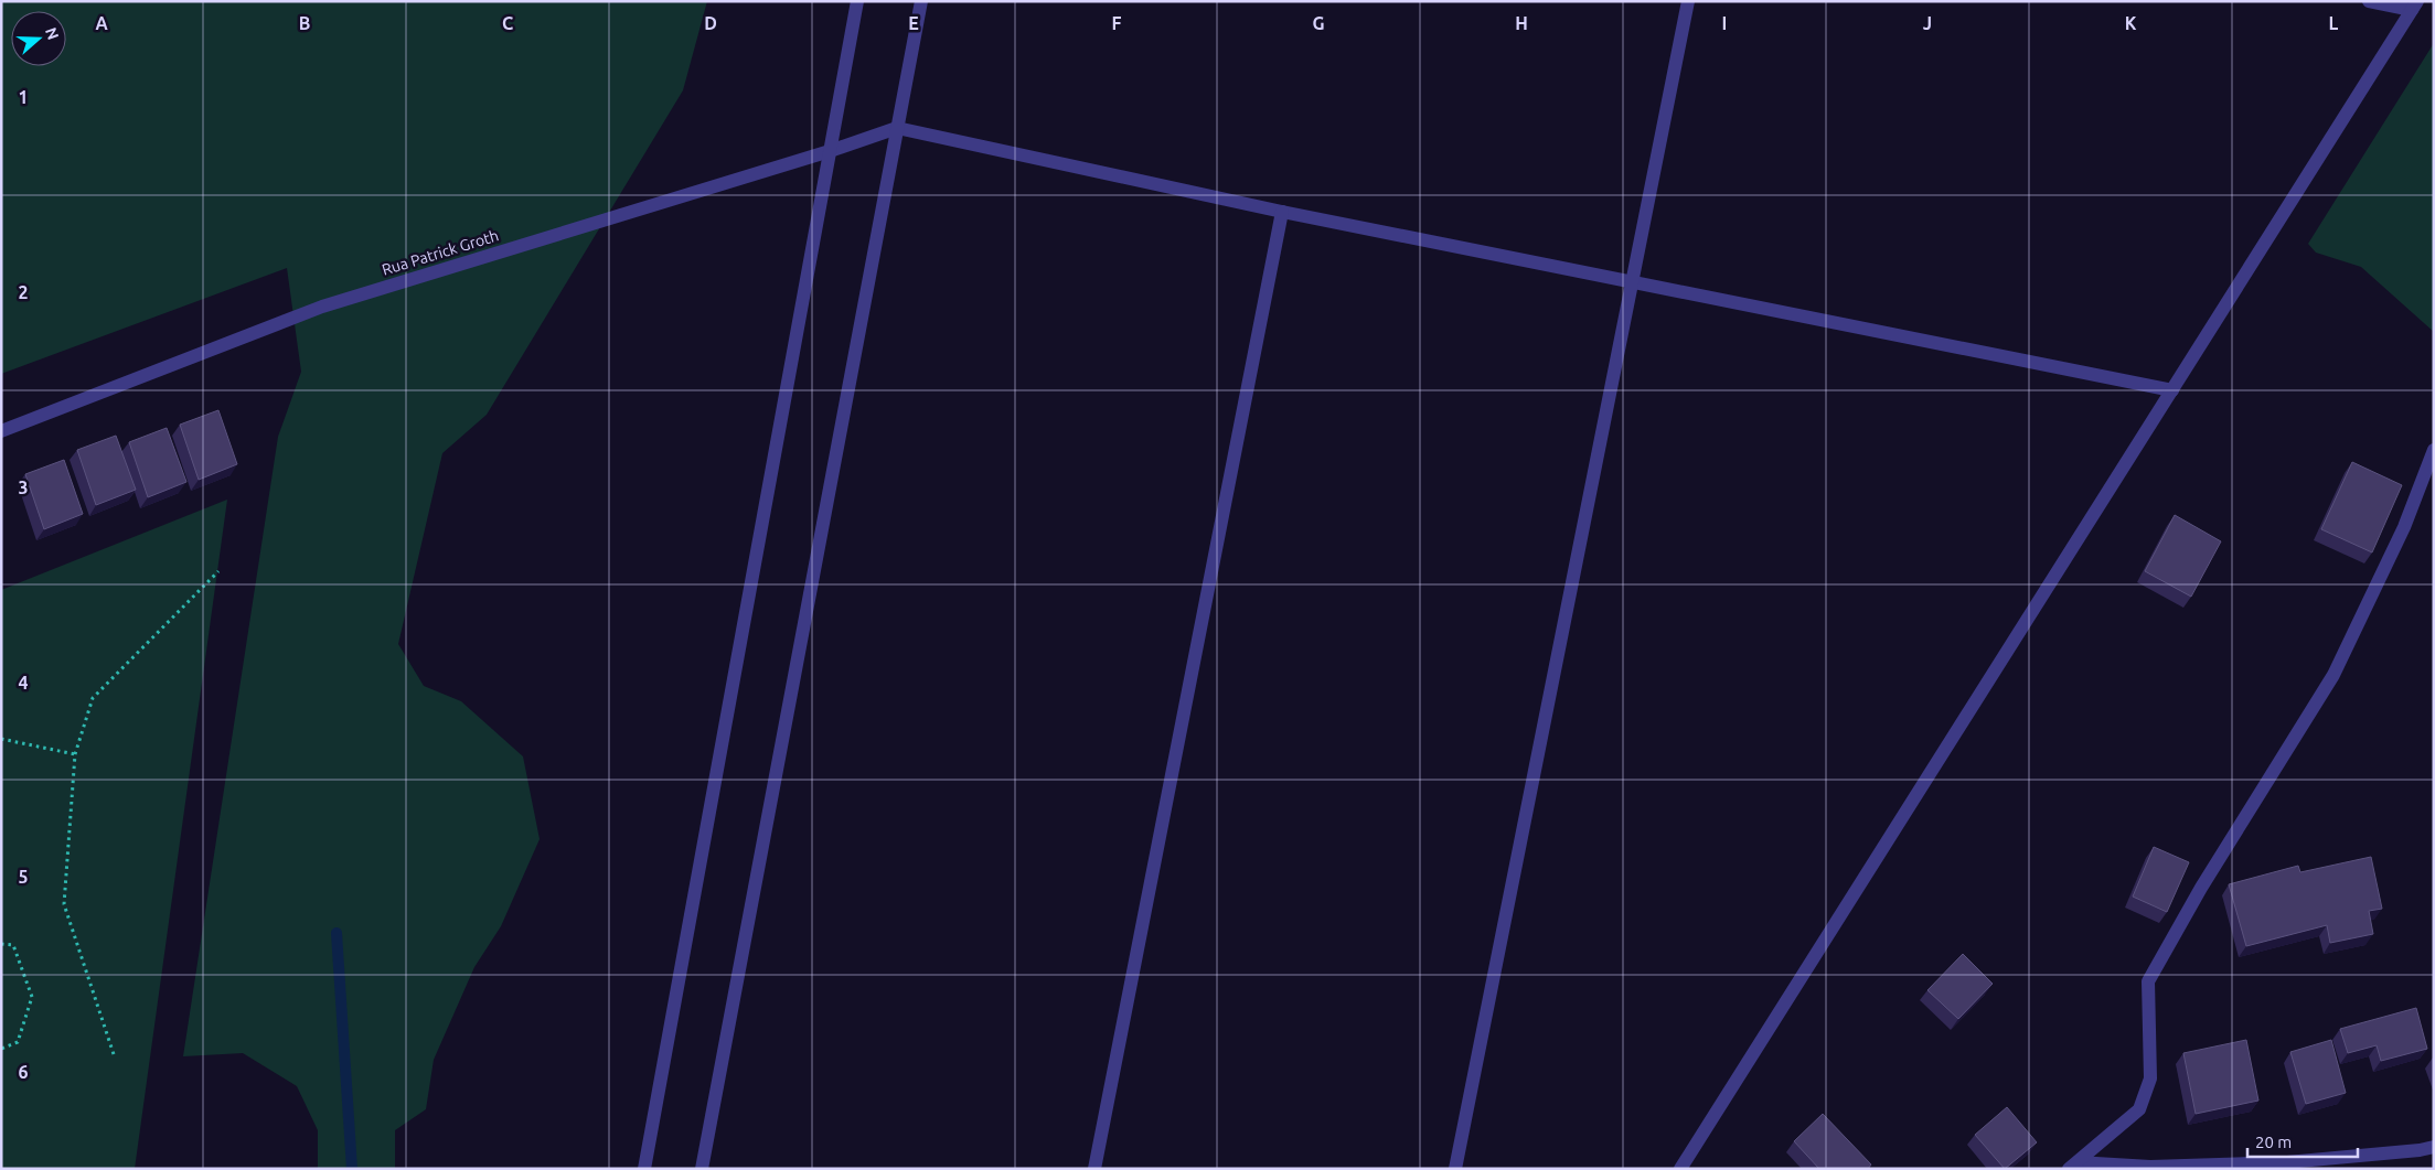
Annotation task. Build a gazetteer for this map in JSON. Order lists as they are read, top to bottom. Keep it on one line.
{"streets":{"street":["Rua Patrick Groth"]},"scale_bar":"20 m","north":"right","grid":{"columns":["A","B","C","D","E","F","G","H","I","J","K","L"],"rows":["1","2","3","4","5","6"]}}
